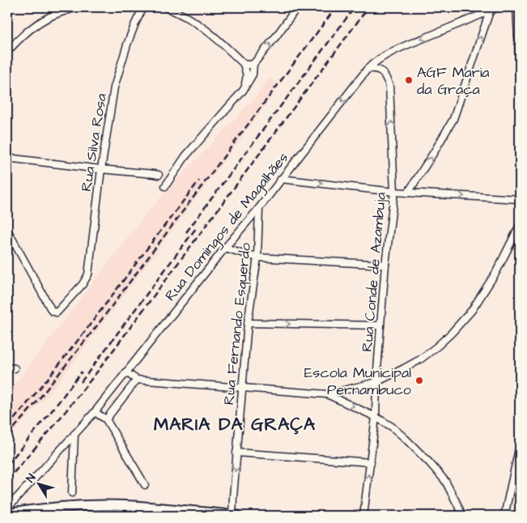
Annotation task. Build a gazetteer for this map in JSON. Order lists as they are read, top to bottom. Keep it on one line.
{"streets":{"street":["Rua Silva Rosa","Rua Domingos de Magalhães","Rua Conde de Azambuja","Rua Fernando Esquerdo"]},"crossings":[["Rua Domingos de Magalhães","Rua Conde de Azambuja"],["Rua Domingos de Magalhães","Rua Fernando Esquerdo"]],"one_way":["Rua Domingos de Magalhães","Rua Conde de Azambuja"],"districts":["MARIA DA GRAÇA"],"places":["AGF Maria da Graça","Escola Municipal Pernambuco"],"north":"top left"}
